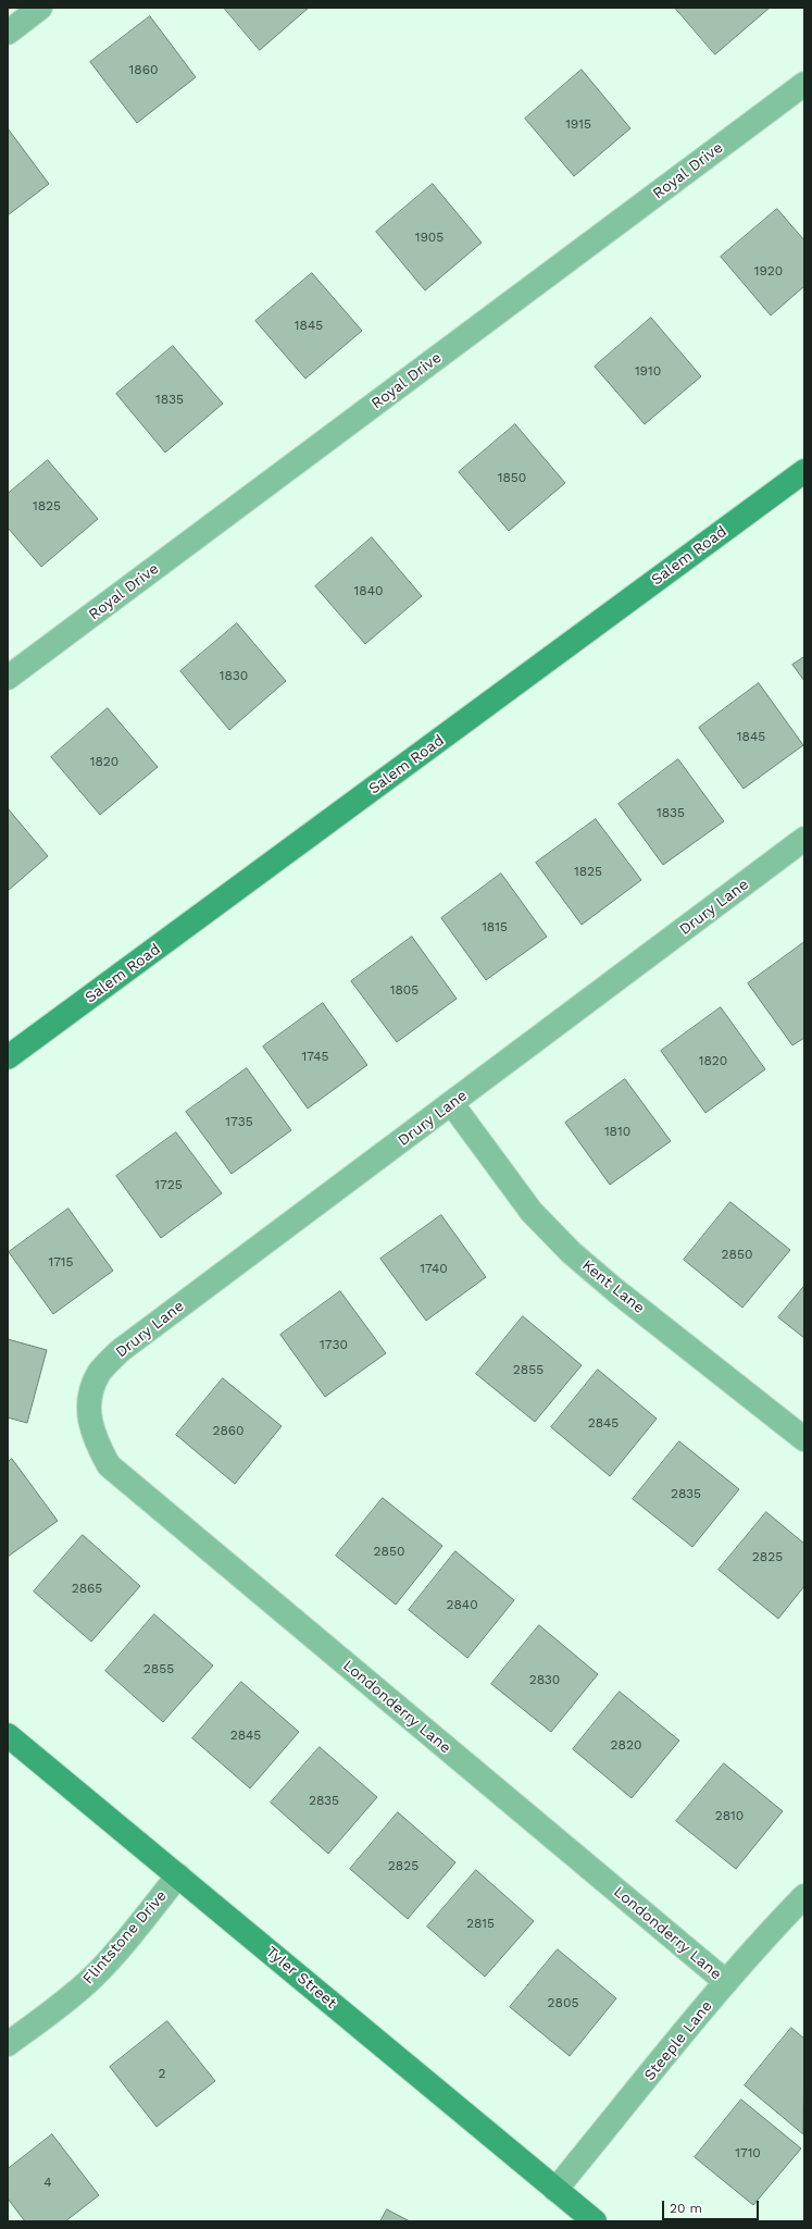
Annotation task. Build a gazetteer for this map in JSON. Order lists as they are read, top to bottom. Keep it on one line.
{"streets":{"main road":["Salem Road","Tyler Street"],"street":["Royal Drive","Drury Lane","Kent Lane","Londonderry Lane","Flintstone Drive","Steeple Lane"]},"crossings":[["Drury Lane","Kent Lane"],["Drury Lane","Londonderry Lane"],["Londonderry Lane","Steeple Lane"],["Flintstone Drive","Tyler Street"],["Tyler Street","Steeple Lane"]],"house_numbers":["1860","1915","1905","1920","1845","1910","1835","1850","1825","1840","1830","1845","1820","1835","1825","1815","1805","1745","1820","1735","1810","1725","2850","1715","1740","1730","2855","2845","2860","2835","2850","2825","2865","2840","2855","2830","2845","2820","2835","2810","2825","2815","2805","2","1710","4"],"scale_bar":"20 m"}
